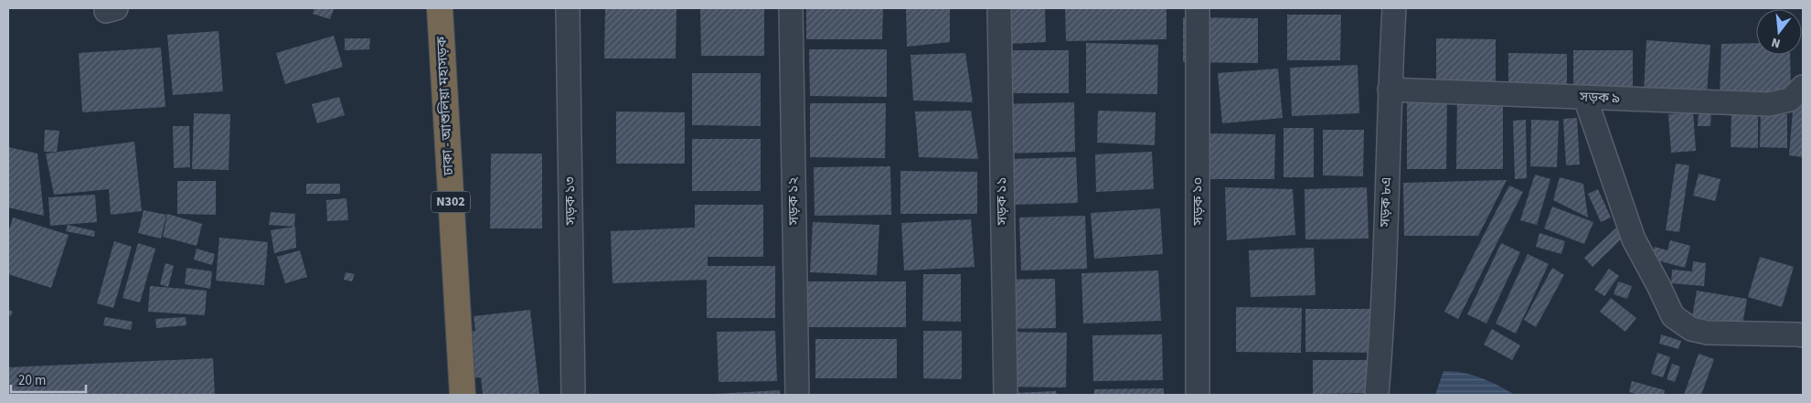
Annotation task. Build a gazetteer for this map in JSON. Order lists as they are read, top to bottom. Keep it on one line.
{"streets":{"highway":["ঢাকা - আশুলিয়া মহাসড়ক","N302"],"street":["সড়ক ৯","সড়ক ১৩","সড়ক ১২","সড়ক ১১","সড়ক ১০","সড়ক ৮এ"]},"crossings":[["সড়ক ৯","সড়ক ৮এ"]],"scale_bar":"20 m","north":"bottom"}
